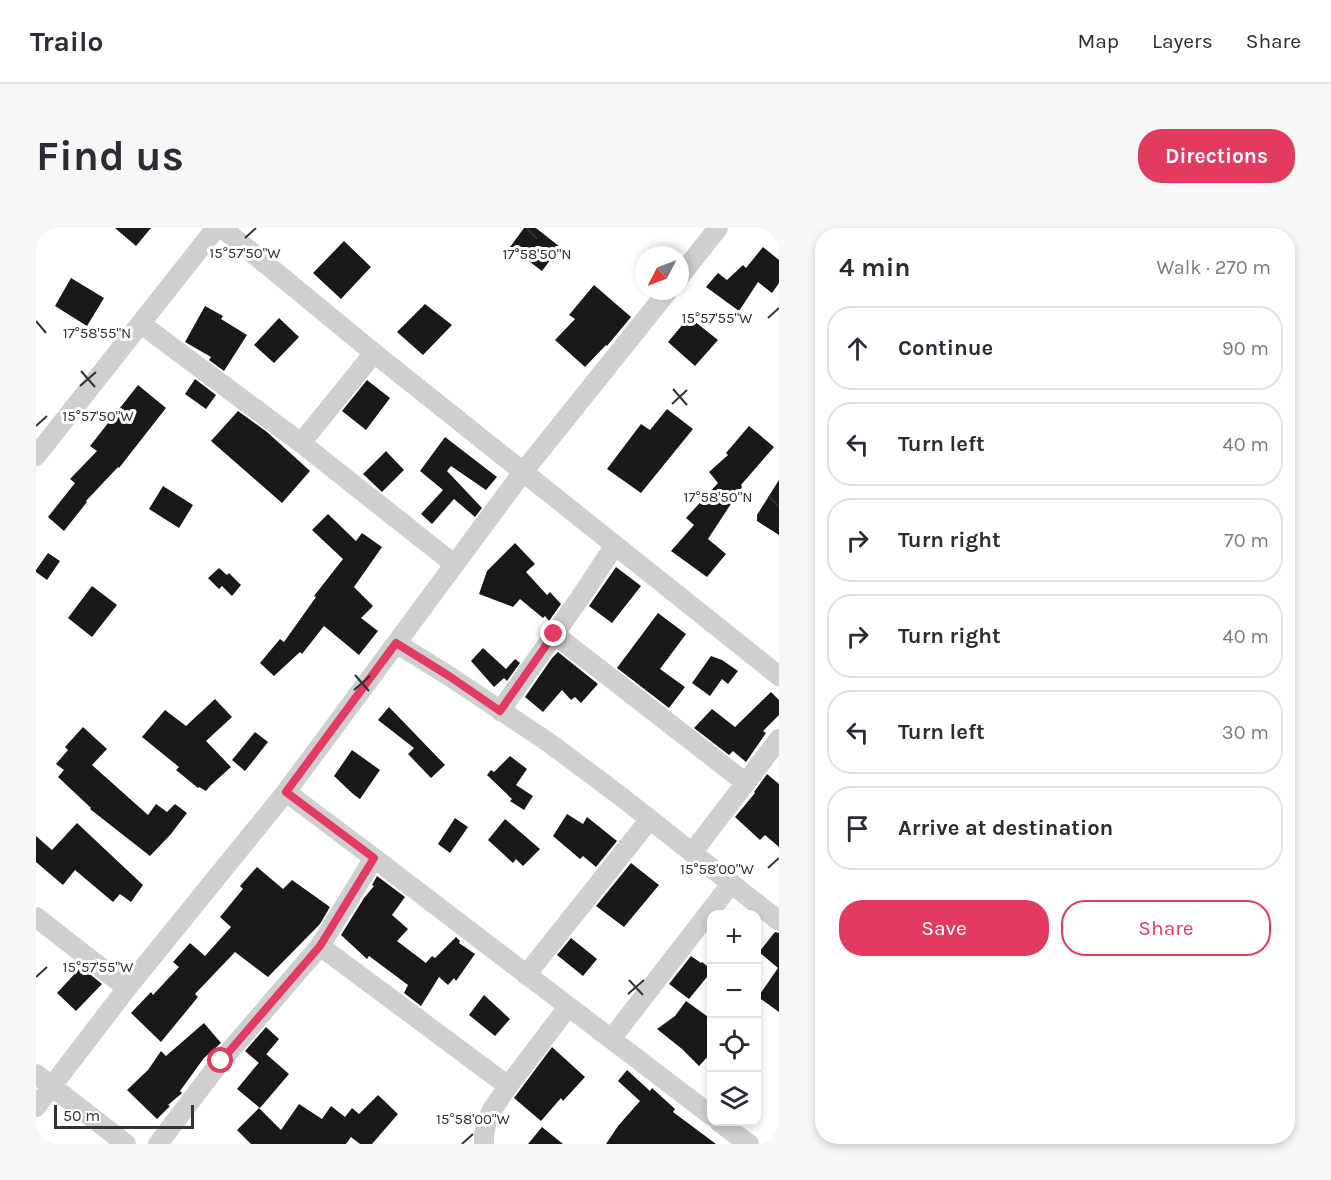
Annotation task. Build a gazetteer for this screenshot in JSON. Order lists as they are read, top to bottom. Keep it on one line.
{"scale_bar":"50 m","north":"bottom left","page":{"header":"Trailo","nav":["Map","Layers","Share"],"buttons":["Directions",["Save","Share"]],"title":"Find us","heading":["4 min","Walk · 270 m"],"list":[["Continue","90 m"],["Turn left","40 m"],["Turn right","70 m"],["Turn right","40 m"],["Turn left","30 m"],"Arrive at destination"],"map_buttons":["+","−"],"scale":"50 m"},"coordinates":["15°57'50\"W","17°58'50\"N","15°57'55\"W","17°58'55\"N","15°58'00\"W"]}
